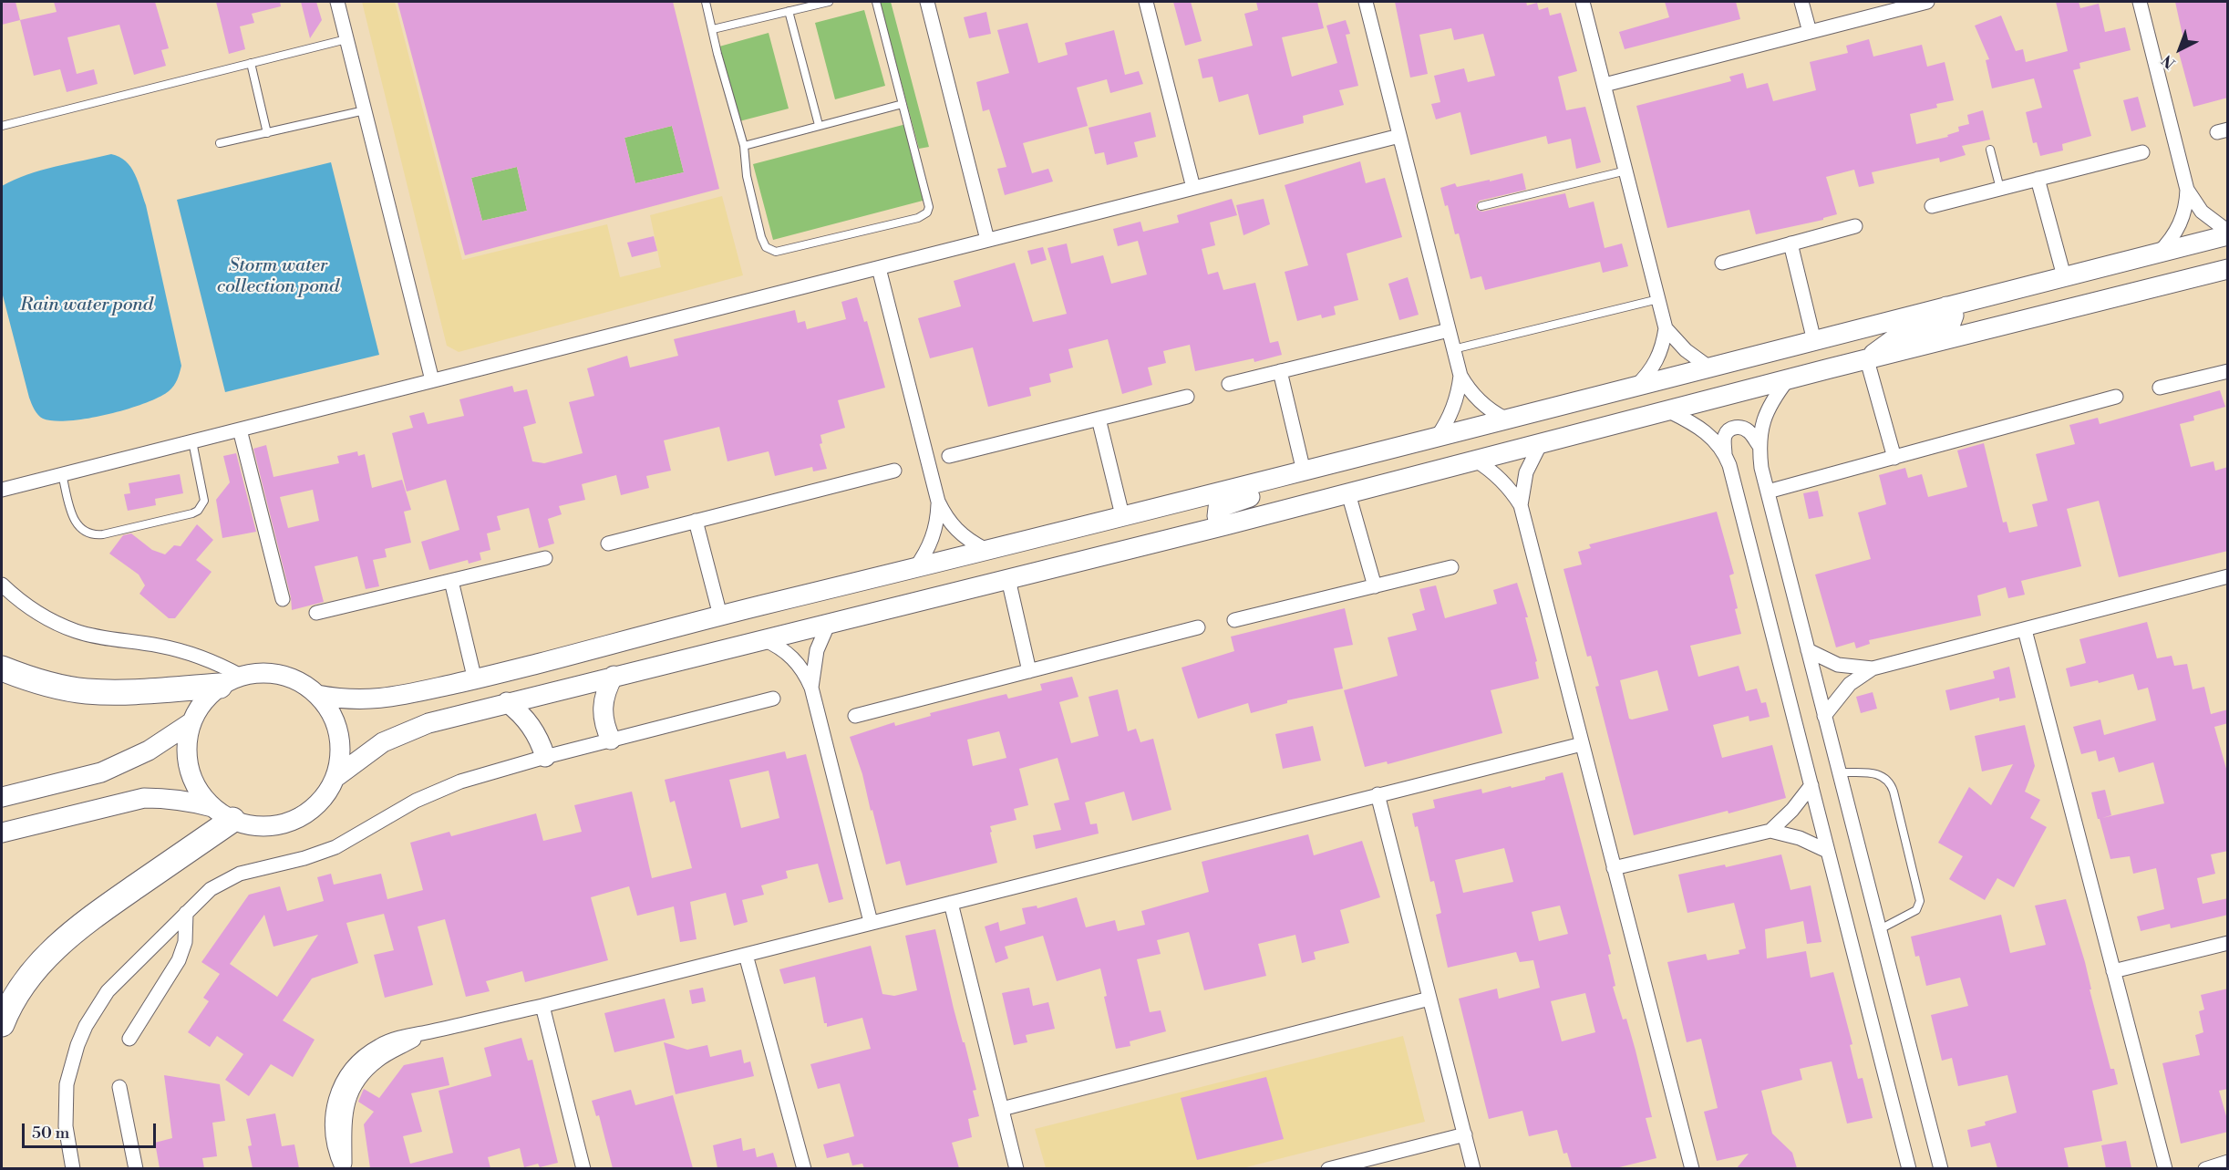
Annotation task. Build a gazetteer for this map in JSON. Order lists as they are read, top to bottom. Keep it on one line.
{"water":["Storm water collection pond","Rain water pond"],"scale_bar":"50 m","north":"bottom left"}
